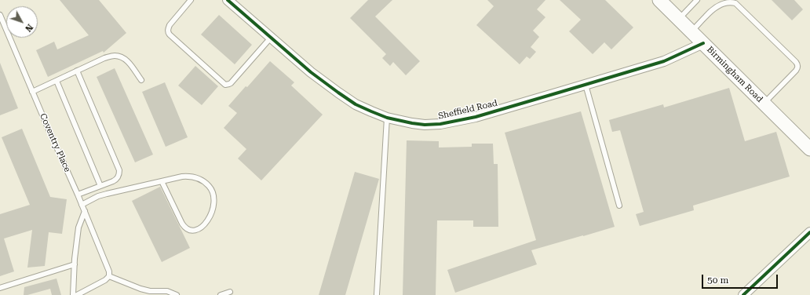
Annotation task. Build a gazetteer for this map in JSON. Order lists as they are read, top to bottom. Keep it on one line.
{"streets":{"street":["Birmingham Road","Sheffield Road"],"lane":["Coventry Place"]},"crossings":[["Birmingham Road","Sheffield Road"]],"scale_bar":"50 m","north":"bottom right"}
